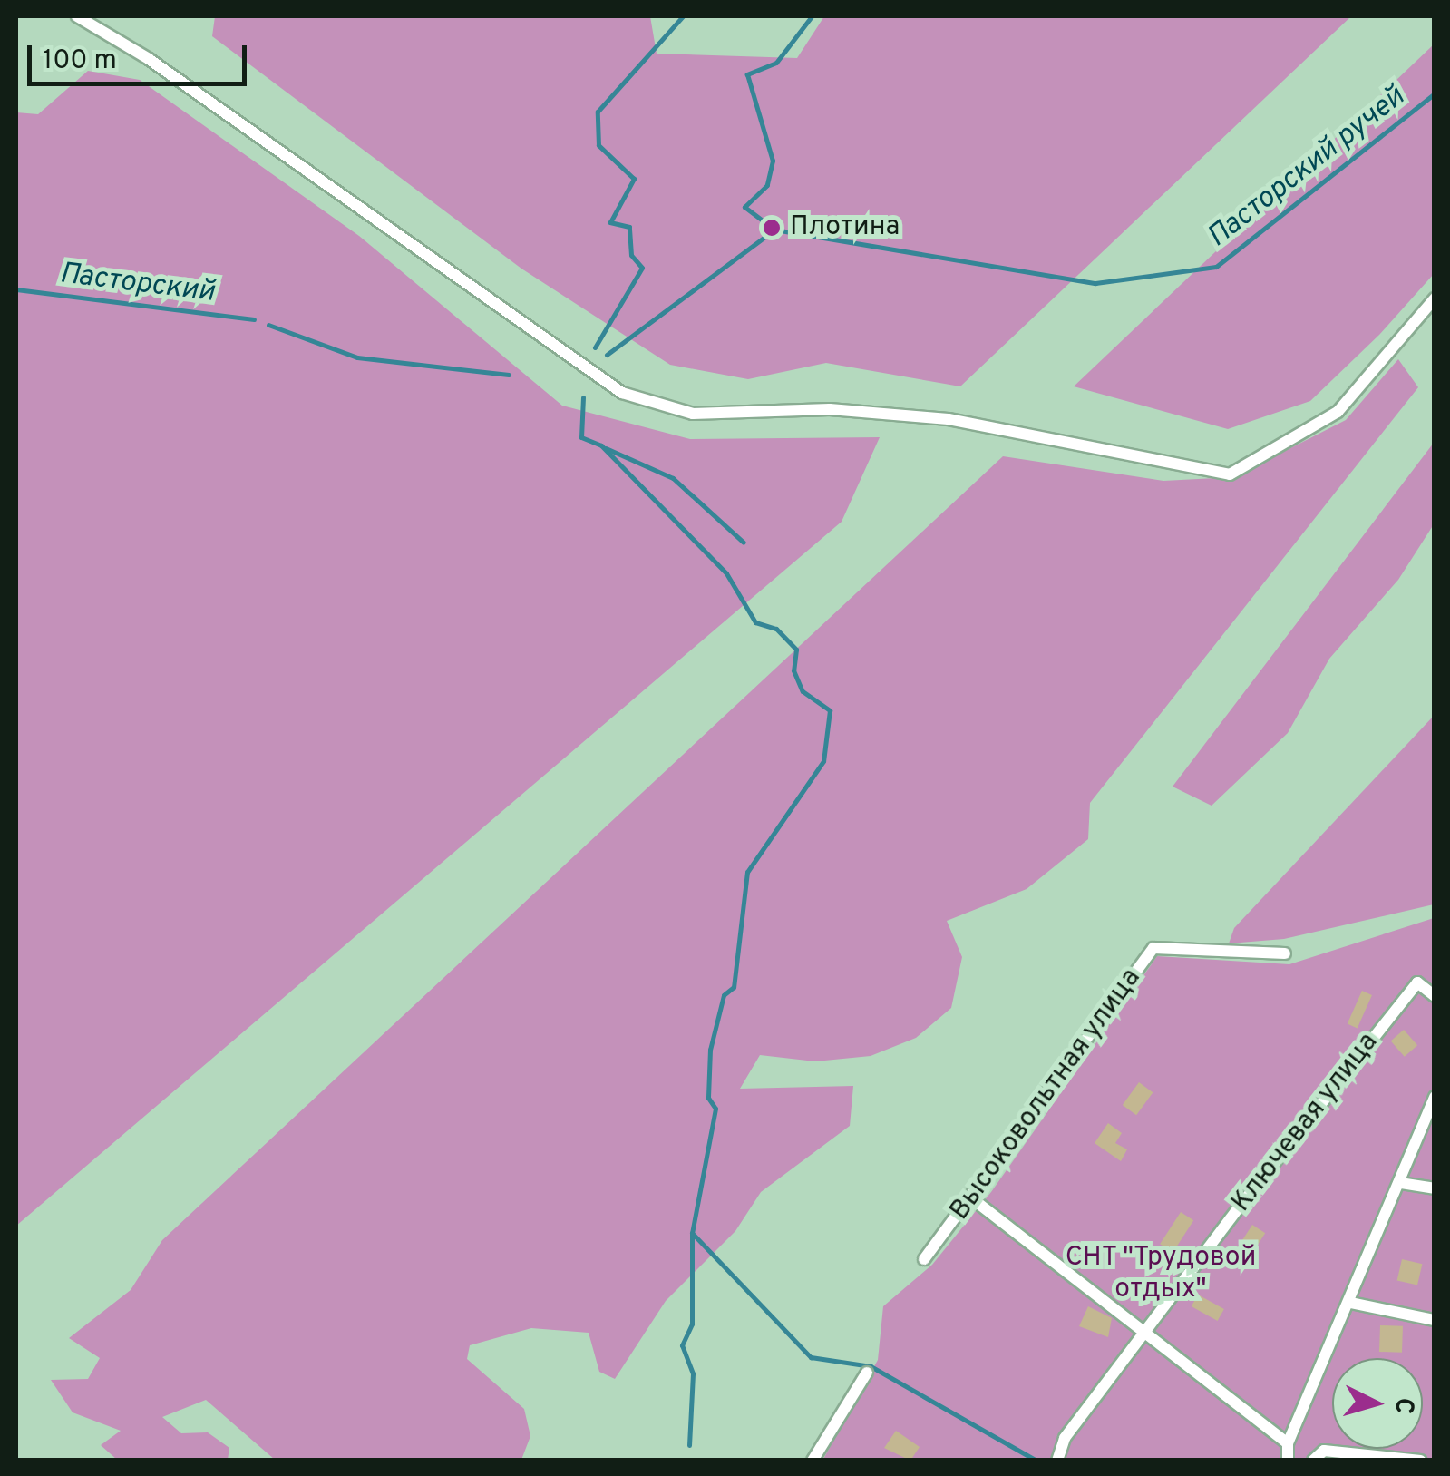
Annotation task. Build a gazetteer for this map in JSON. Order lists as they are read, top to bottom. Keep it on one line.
{"streets":{"street":["Высоковольтная улица","Ключевая улица"]},"water":["Пасторский ручей","Пасторский"],"parks":["СНТ \"Трудовой отдых\""],"places":["Плотина"],"scale_bar":"100 m","north":"right"}
